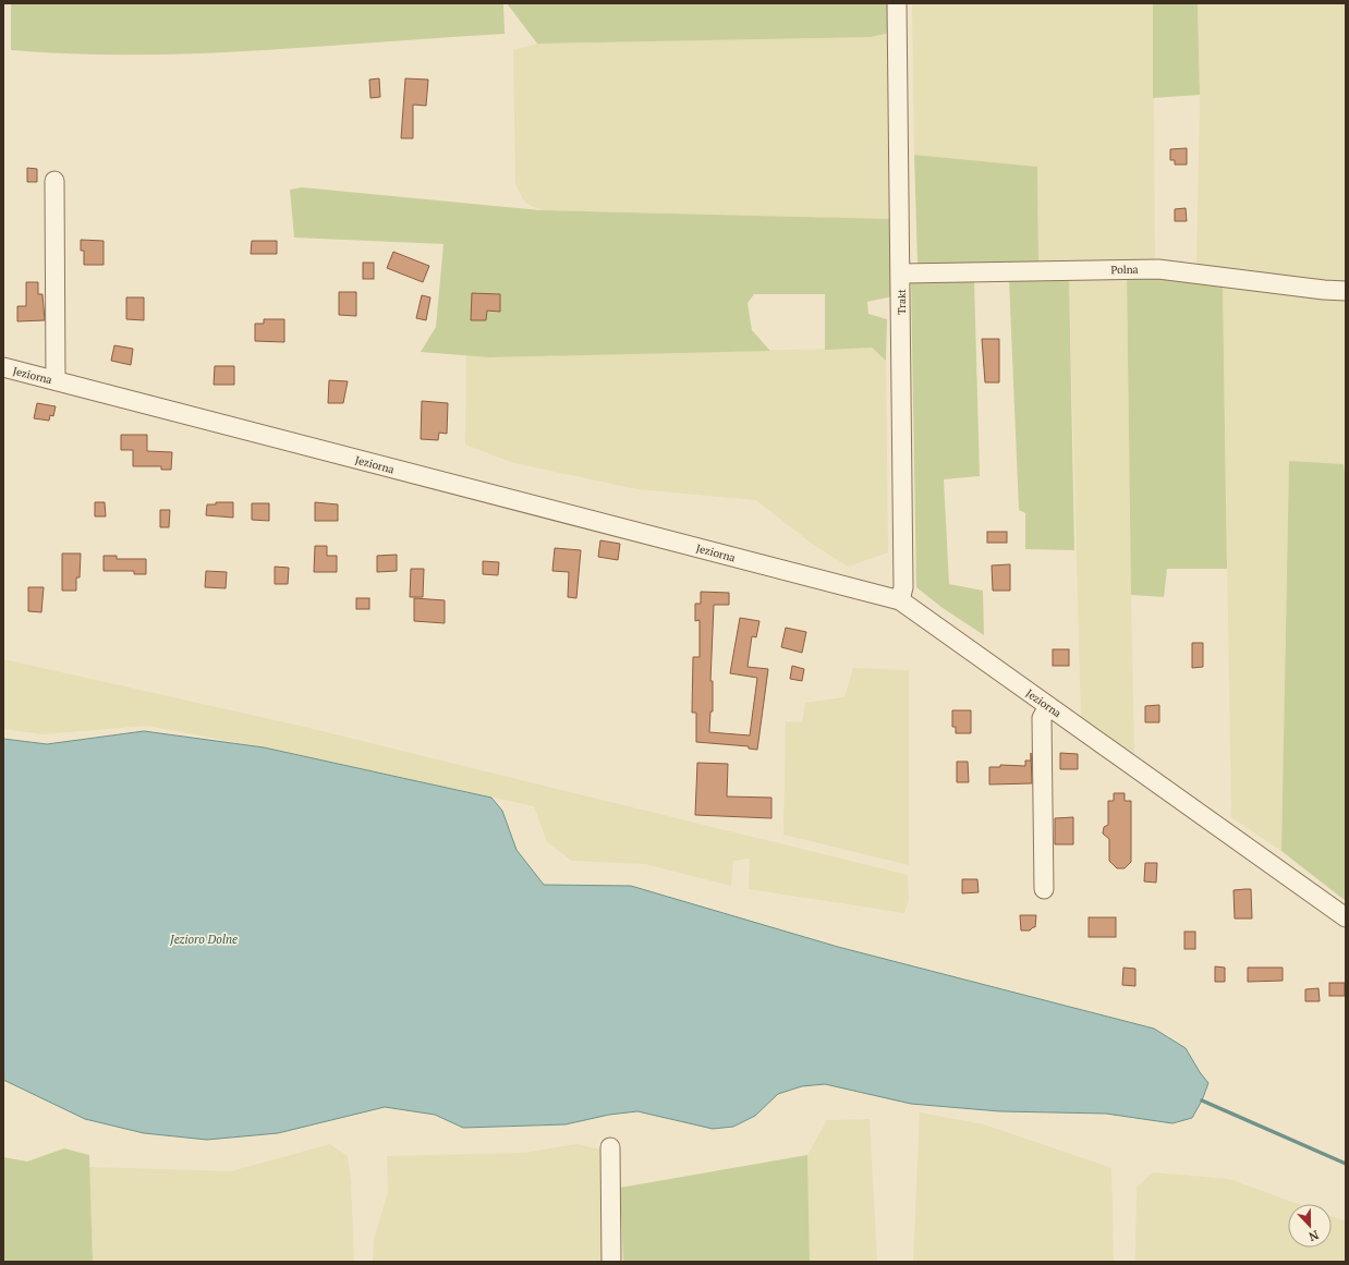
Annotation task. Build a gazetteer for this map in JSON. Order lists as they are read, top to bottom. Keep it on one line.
{"streets":{"street":["Polna","Trakt","Jeziorna"]},"crossings":[["Polna","Trakt"],["Trakt","Jeziorna"]],"water":["Jezioro Dolne"],"north":"bottom"}
